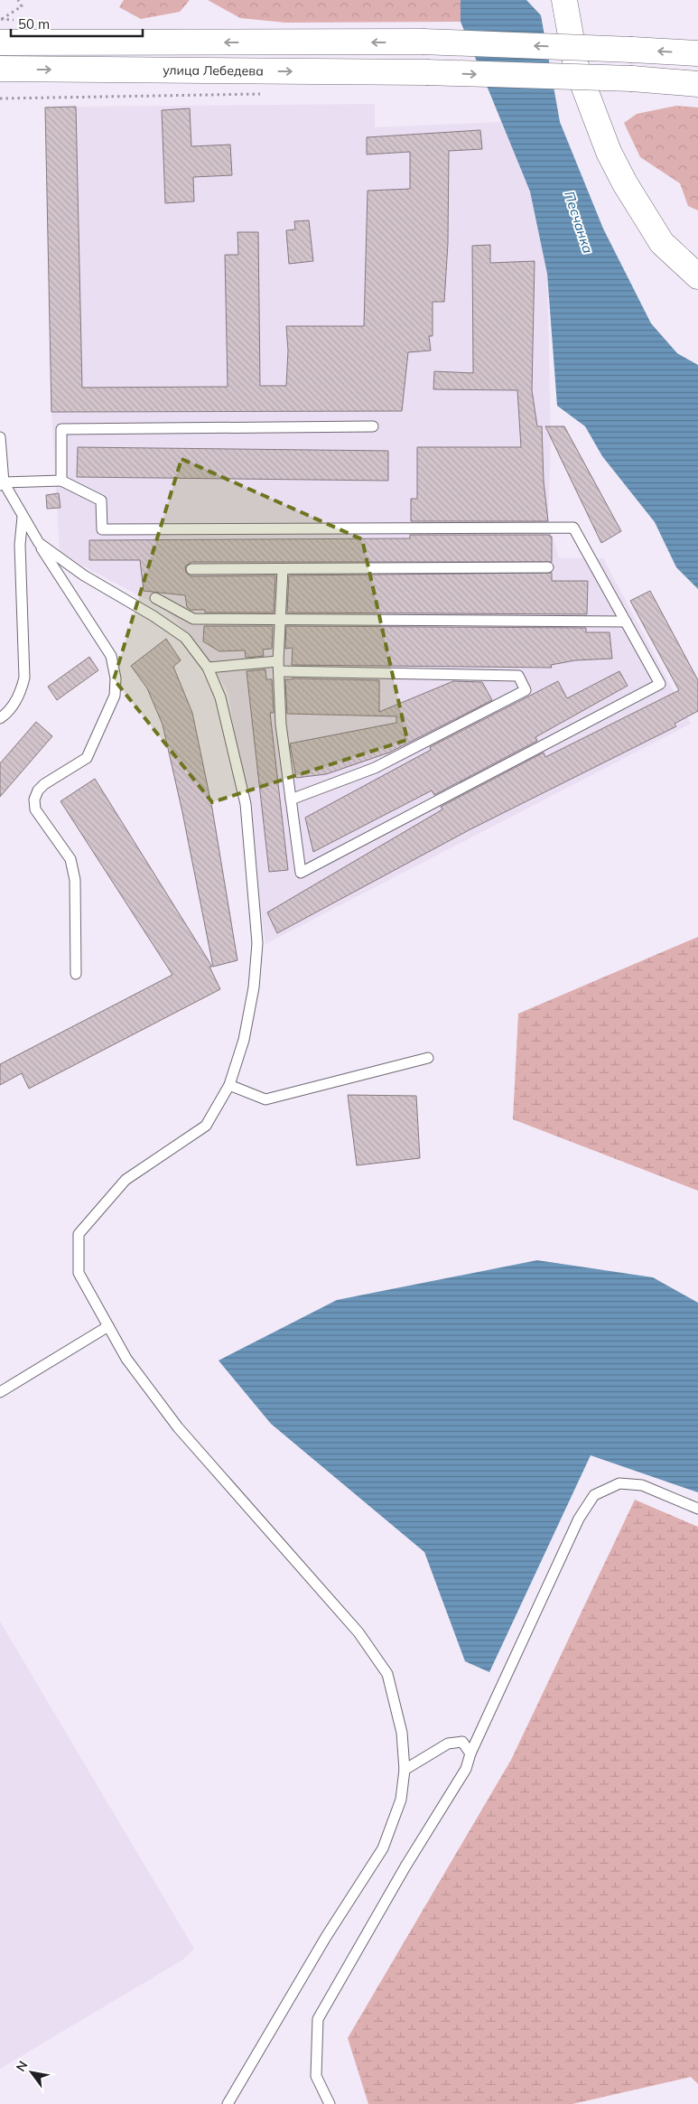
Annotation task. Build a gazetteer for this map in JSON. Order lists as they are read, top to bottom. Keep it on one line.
{"streets":{"main road":["улица Лебедева"]},"water":["Песчанка"],"scale_bar":"50 m","north":"top left"}
